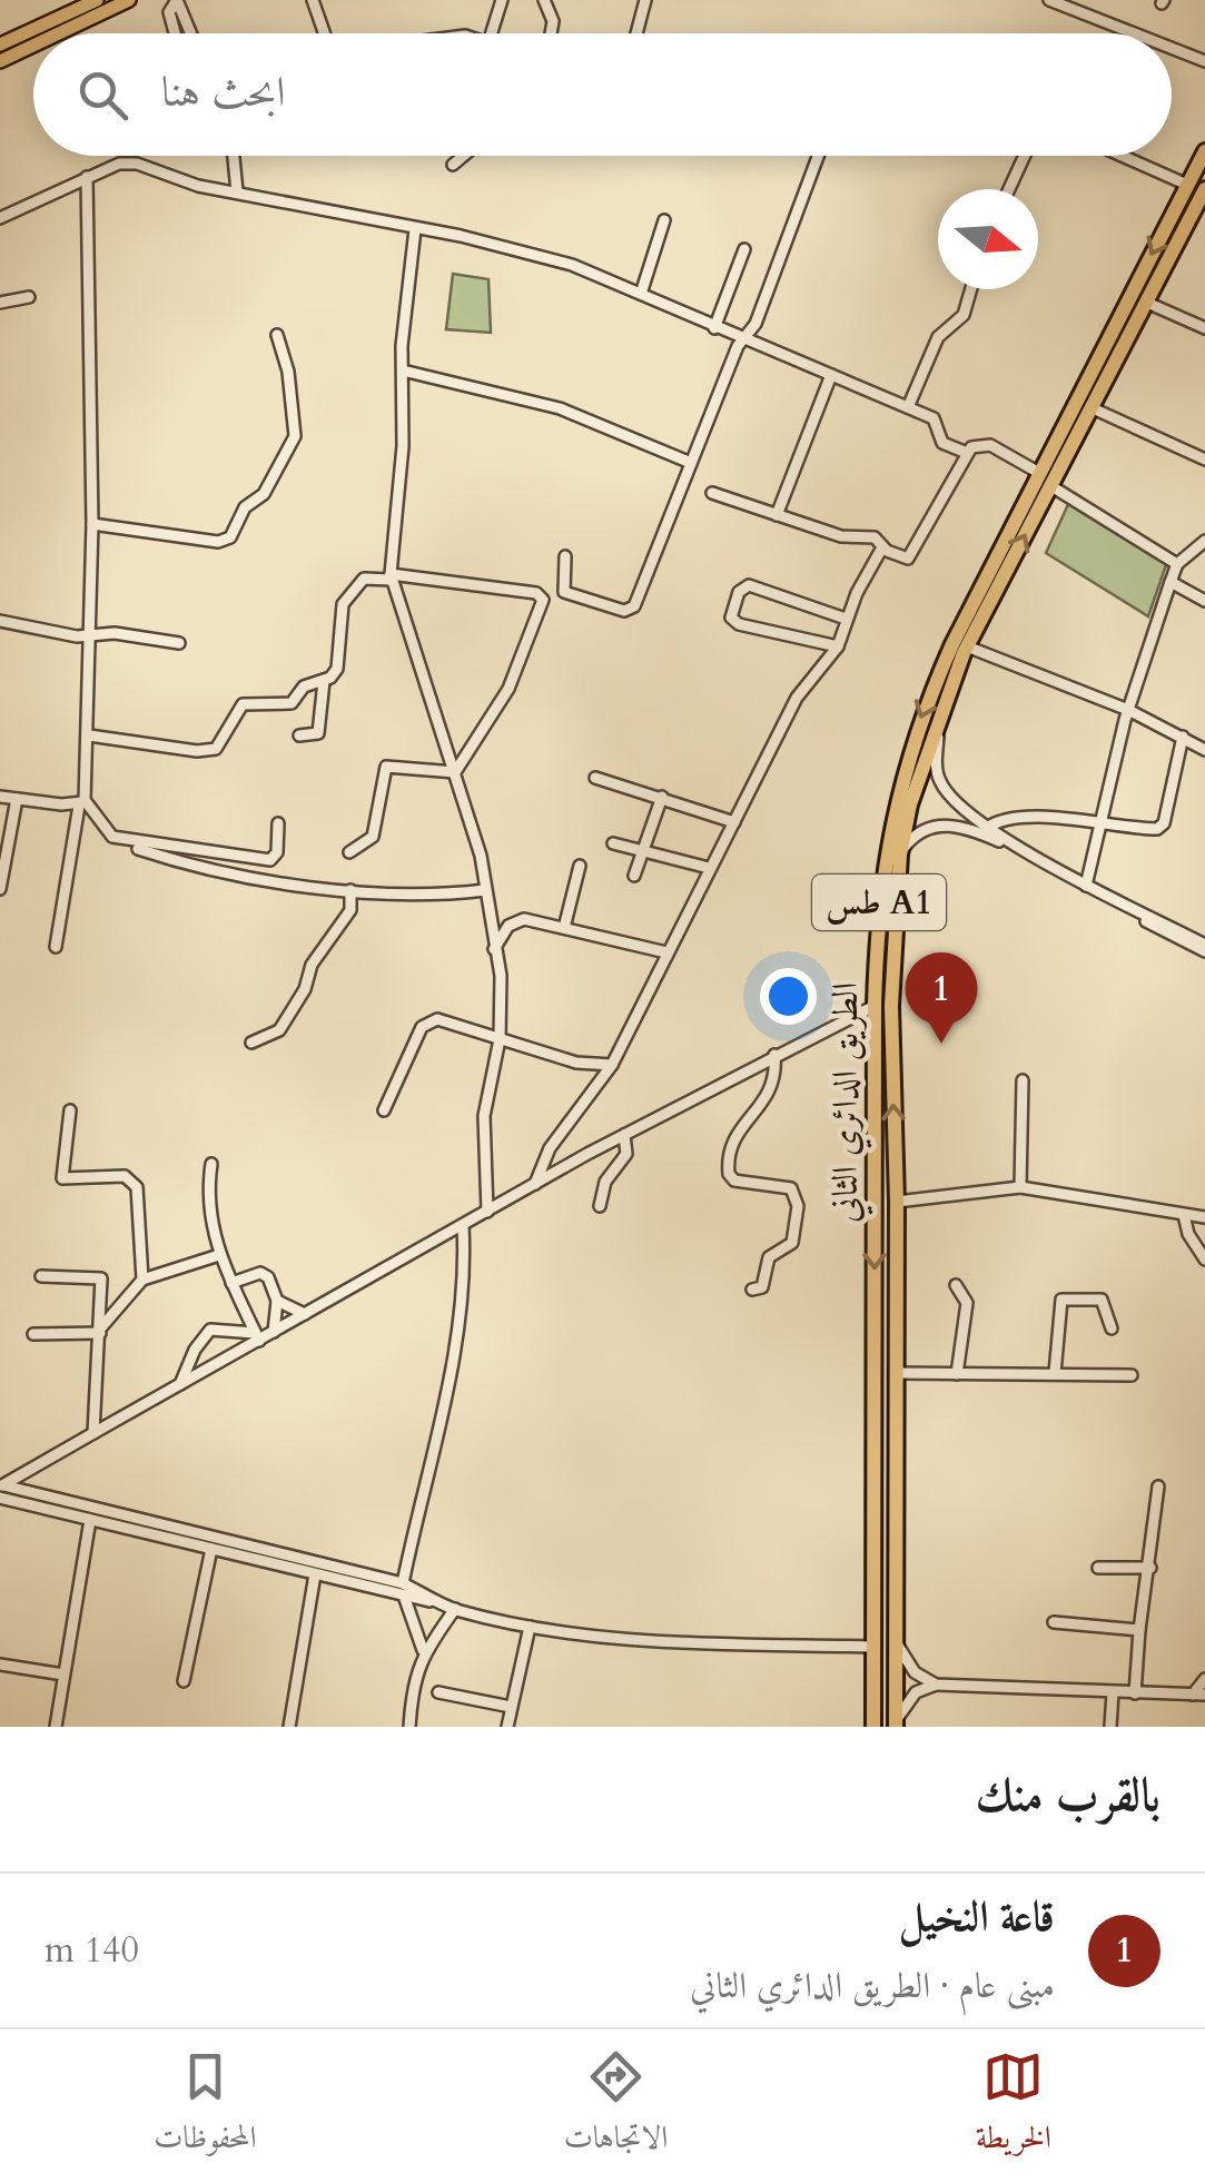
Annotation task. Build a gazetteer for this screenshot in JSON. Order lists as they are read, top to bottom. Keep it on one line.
{"streets":{"highway":["طس A1","الطريق الدائري الثاني"]},"north":"right","page":{"search":"ابحث هنا","pins":"1","heading":"بالقرب منك","list":[{"mark":"1","name":"قاعة النخيل","note":"مبنى عام · الطريق الدائري الثاني","value":"140 m"}],"nav":["الخريطة","الاتجاهات","المحفوظات"]}}
